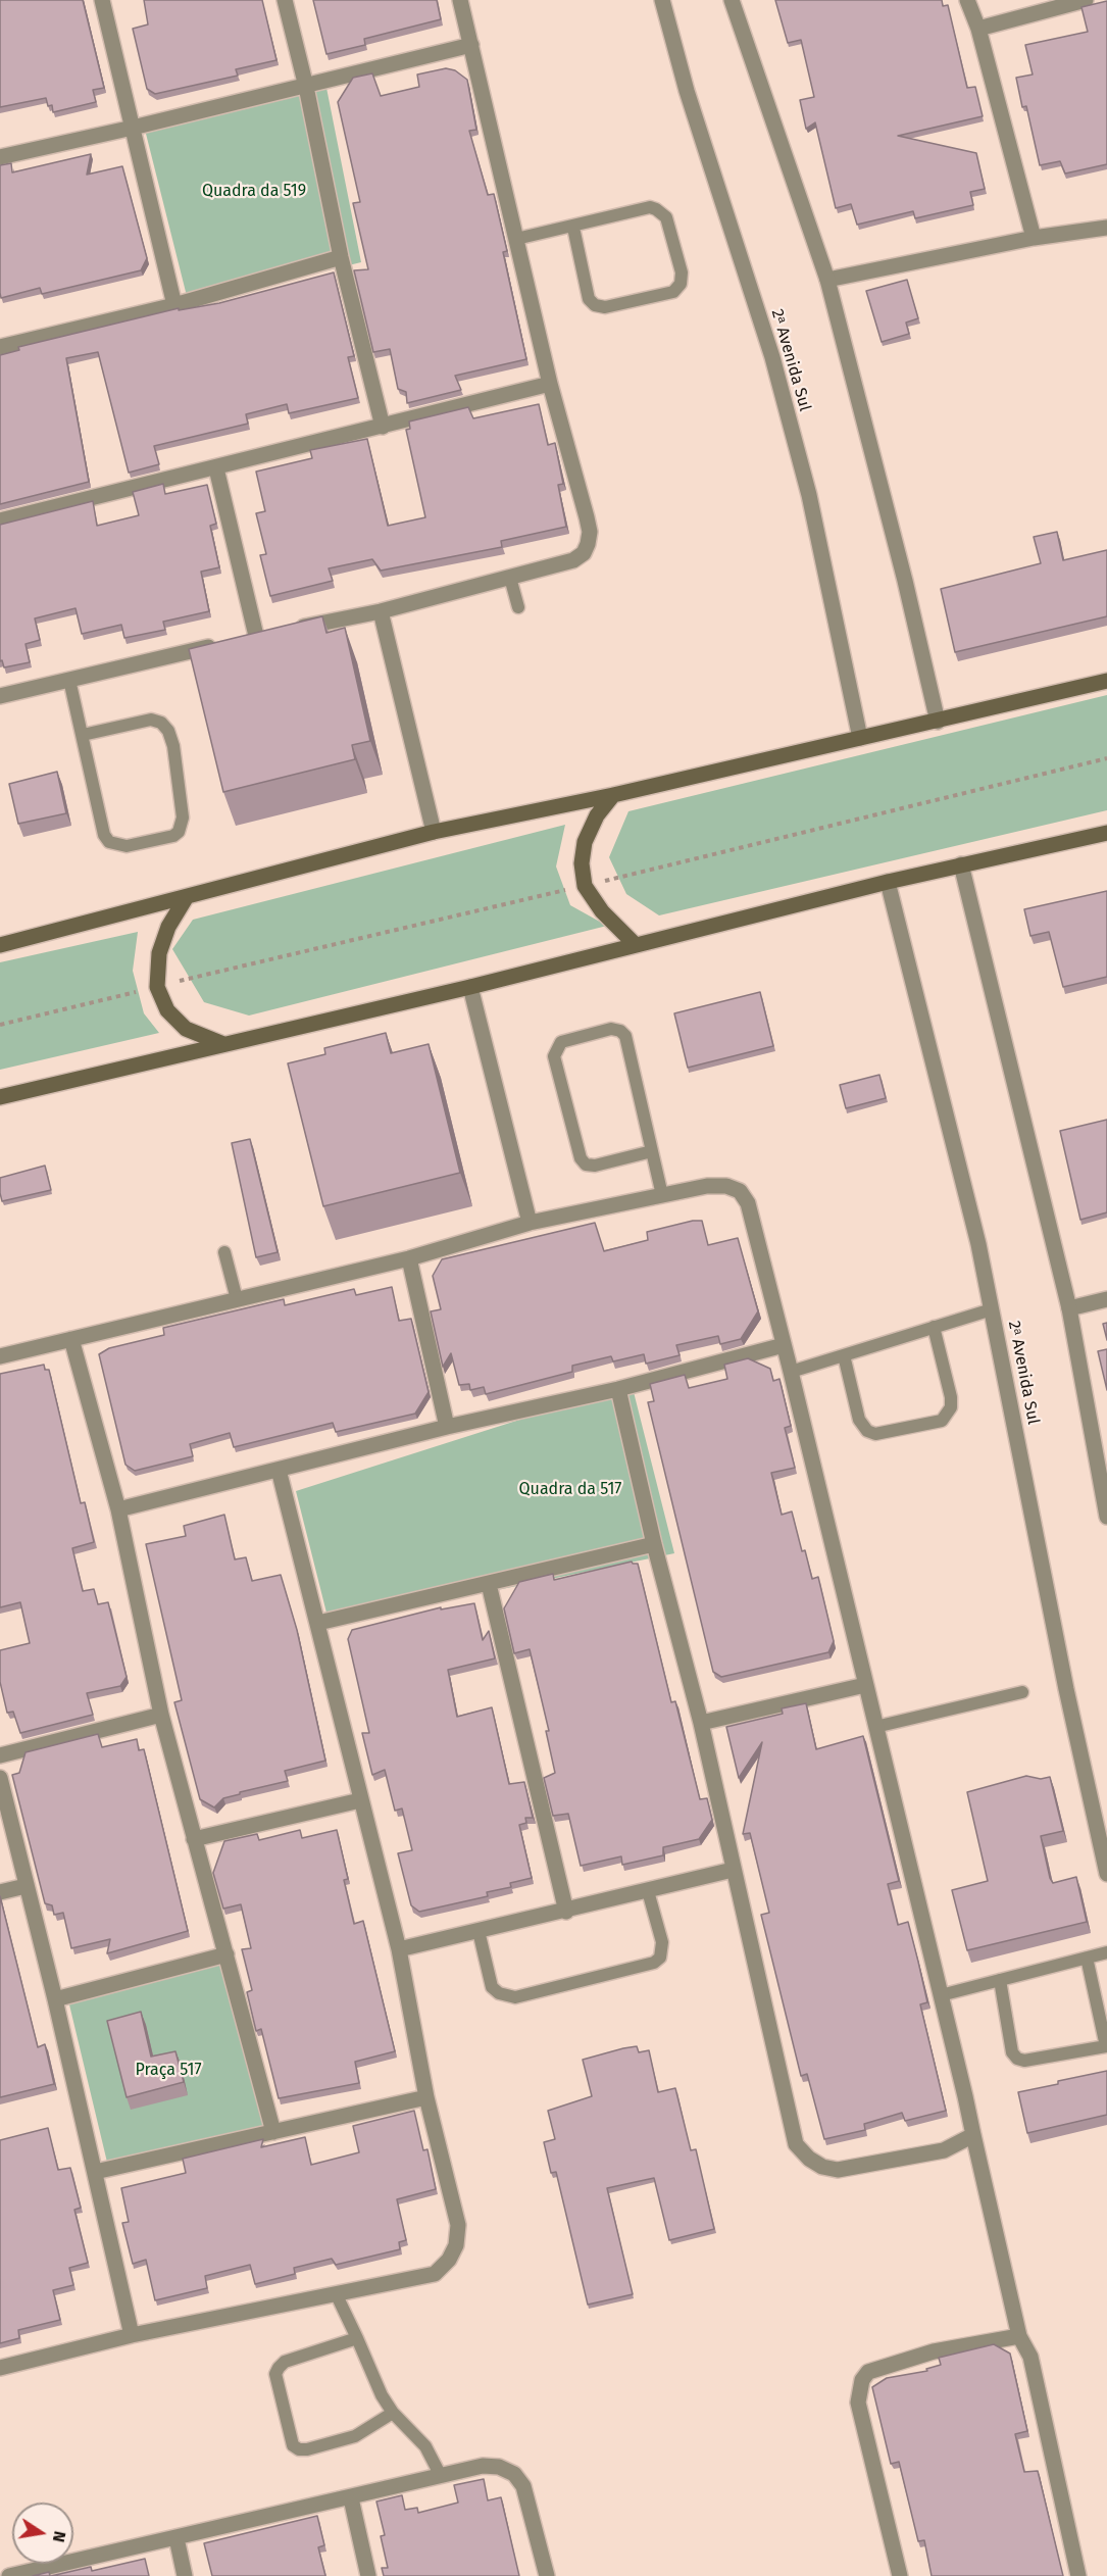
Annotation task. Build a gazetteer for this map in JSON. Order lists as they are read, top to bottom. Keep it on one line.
{"streets":{"street":["2ᵃ Avenida Sul"]},"parks":["Quadra da 519","Quadra da 517","Praça 517"],"north":"right"}
